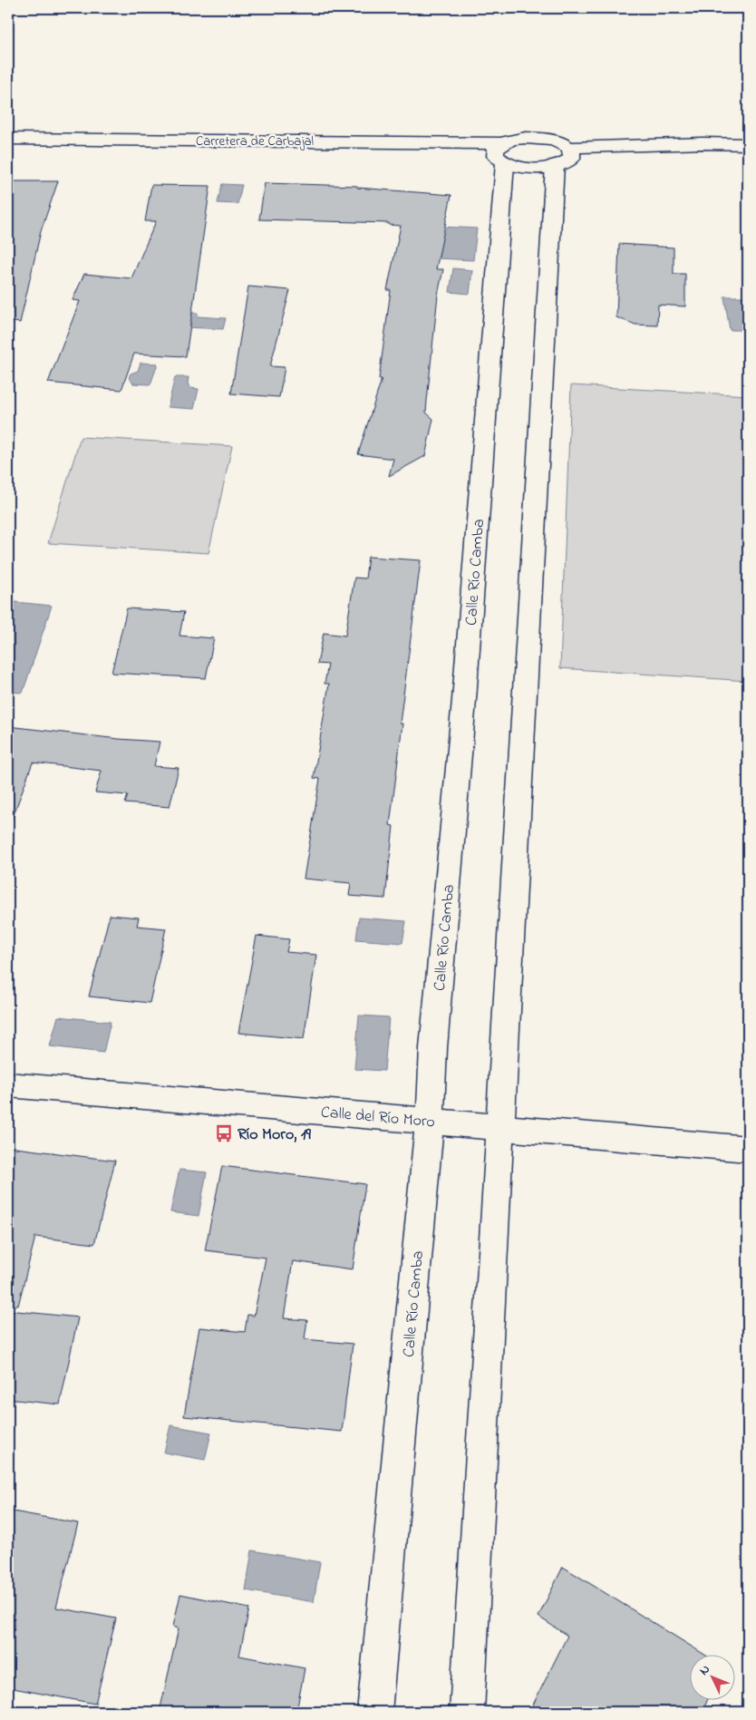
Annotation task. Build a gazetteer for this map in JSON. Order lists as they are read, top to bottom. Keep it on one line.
{"streets":{"street":["Carretera de Carbajal","Calle Río Camba","Calle del Río Moro"]},"crossings":[["Carretera de Carbajal","Calle Río Camba"],["Calle Río Camba","Calle del Río Moro"]],"places":{"bus stop":["Río Moro, 19"]},"north":"top left"}
